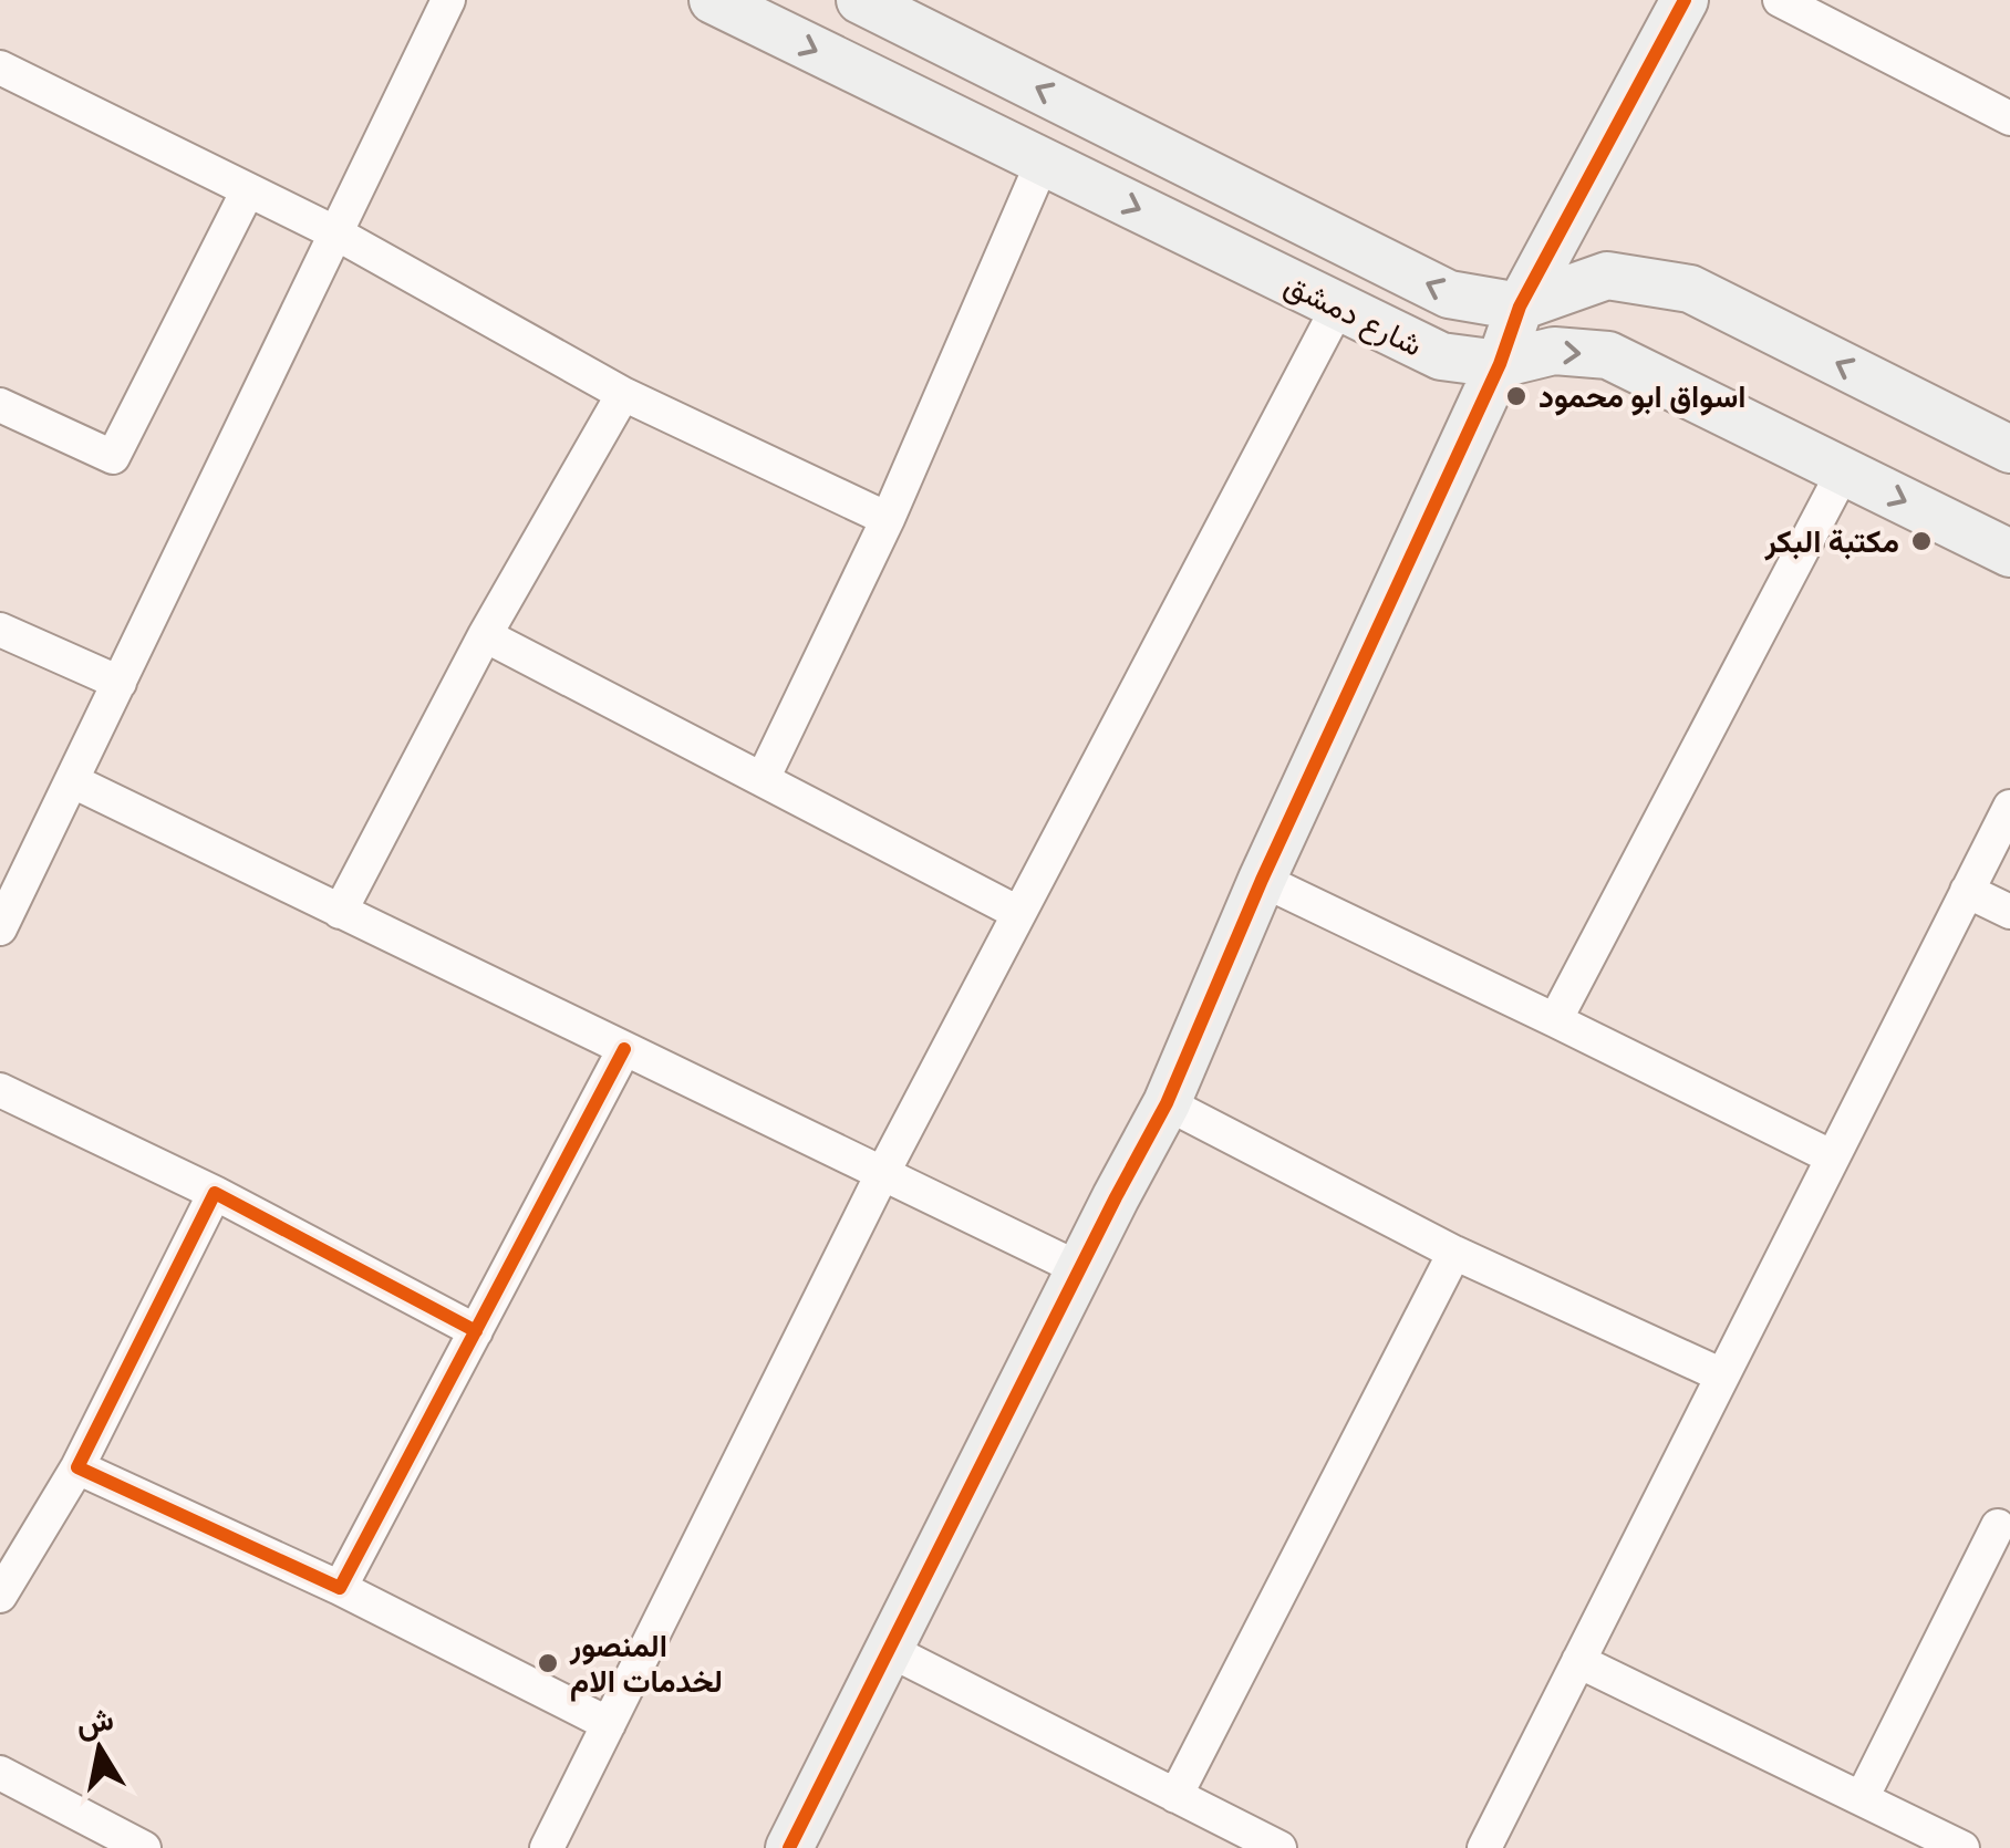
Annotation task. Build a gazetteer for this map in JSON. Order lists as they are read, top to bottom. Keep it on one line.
{"streets":{"main road":["شارع دمشق"]},"places":["اسواق ابو محمود","مكتبة البكر","المنصور لخدمات الام"],"north":"top"}
